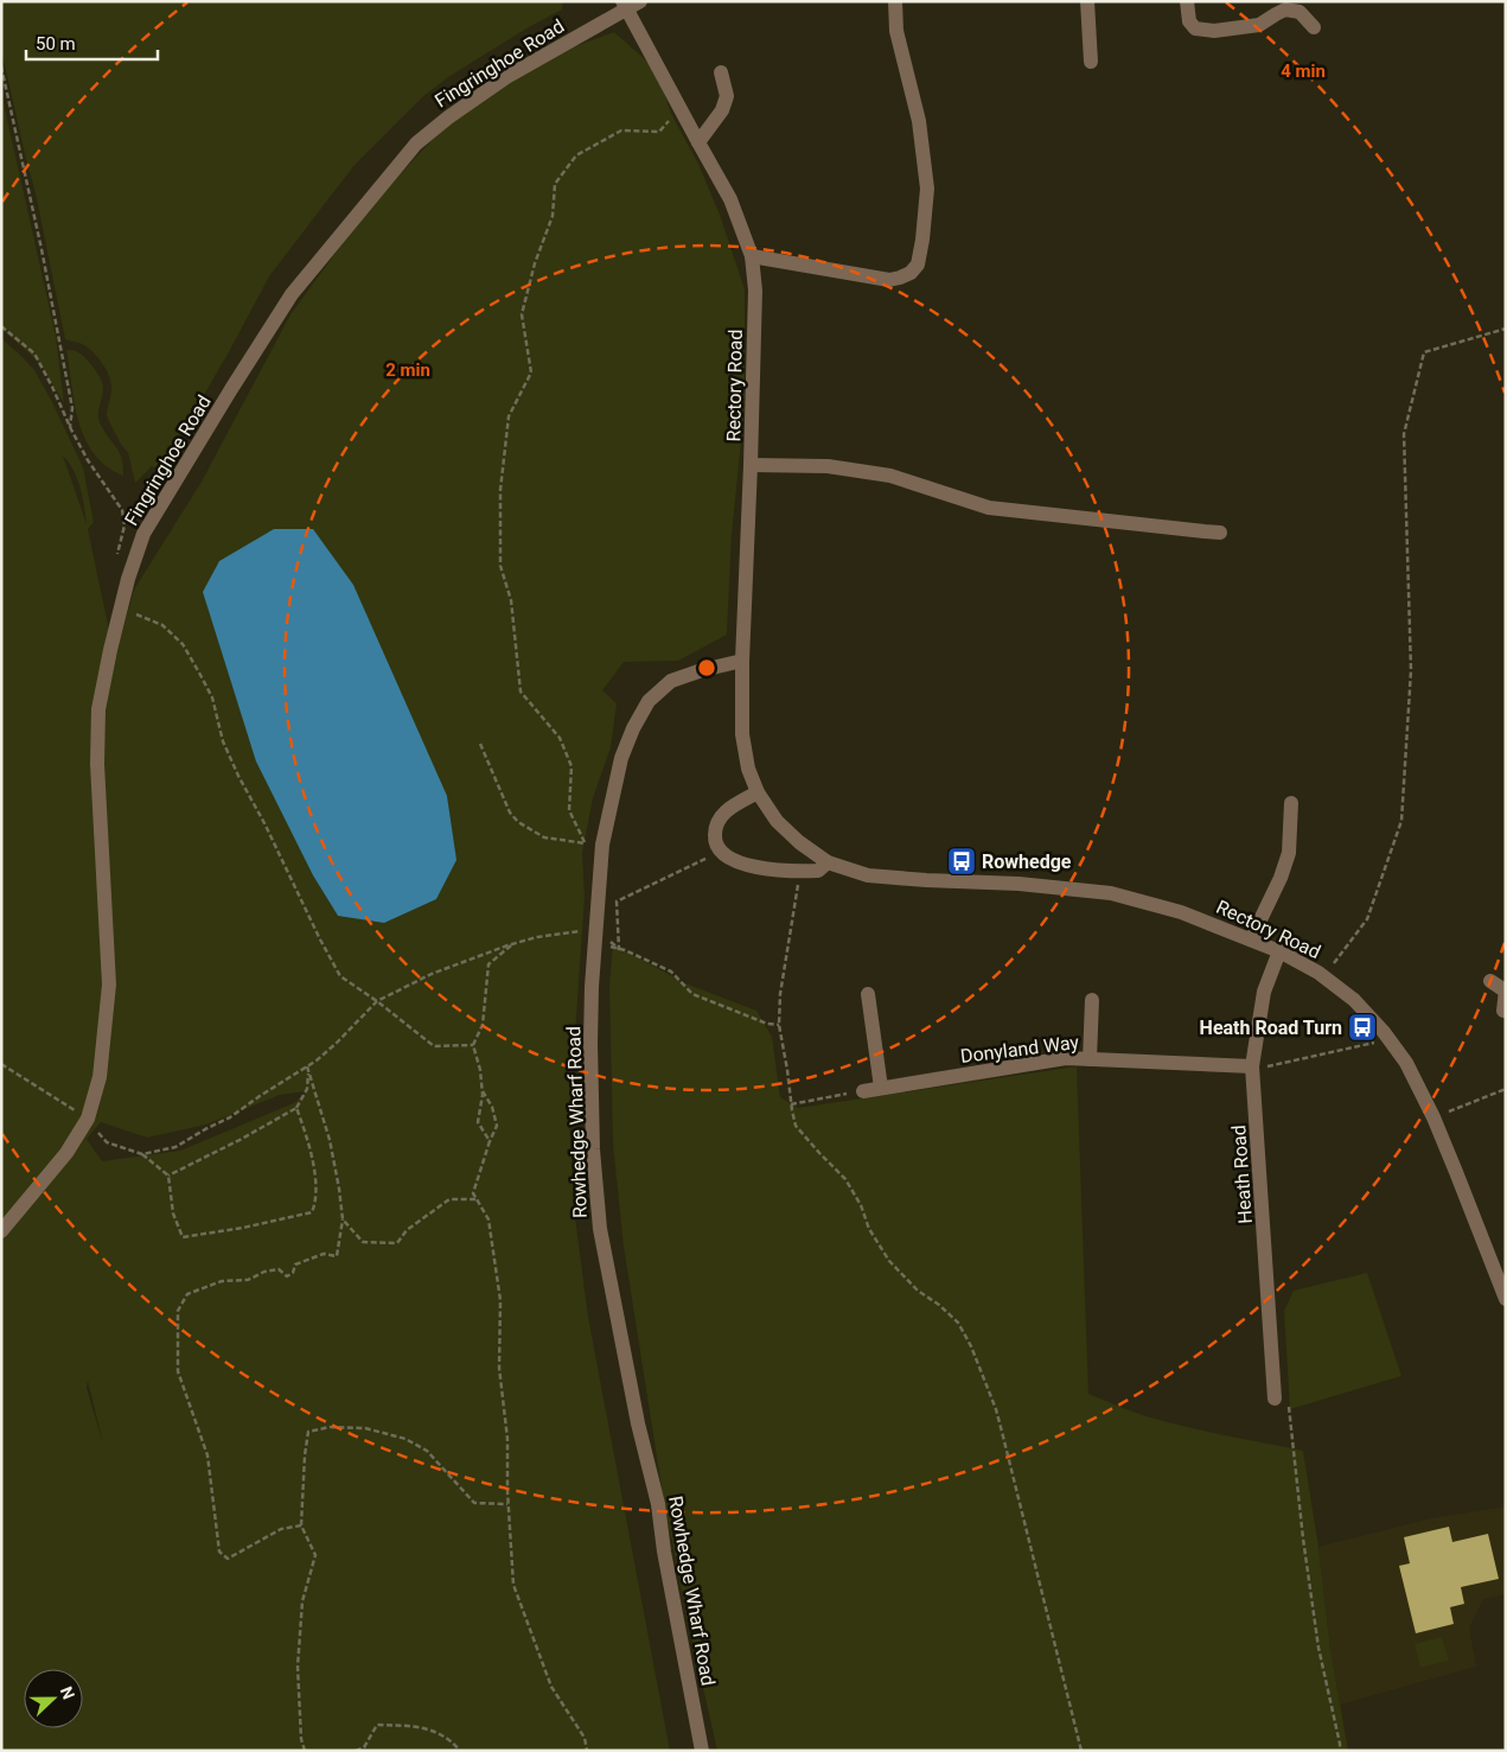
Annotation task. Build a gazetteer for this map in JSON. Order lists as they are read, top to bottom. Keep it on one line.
{"streets":{"street":["Fingringhoe Road","Rectory Road","Donyland Way","Rowhedge Wharf Road","Heath Road"]},"crossings":[["Fingringhoe Road","Rectory Road"],["Rectory Road","Rowhedge Wharf Road"],["Rectory Road","Heath Road"],["Donyland Way","Heath Road"]],"places":{"bus stop":["Rowhedge","Heath Road Turn"]},"scale_bar":"50 m","north":"right","rings":["4 min","2 min"]}
